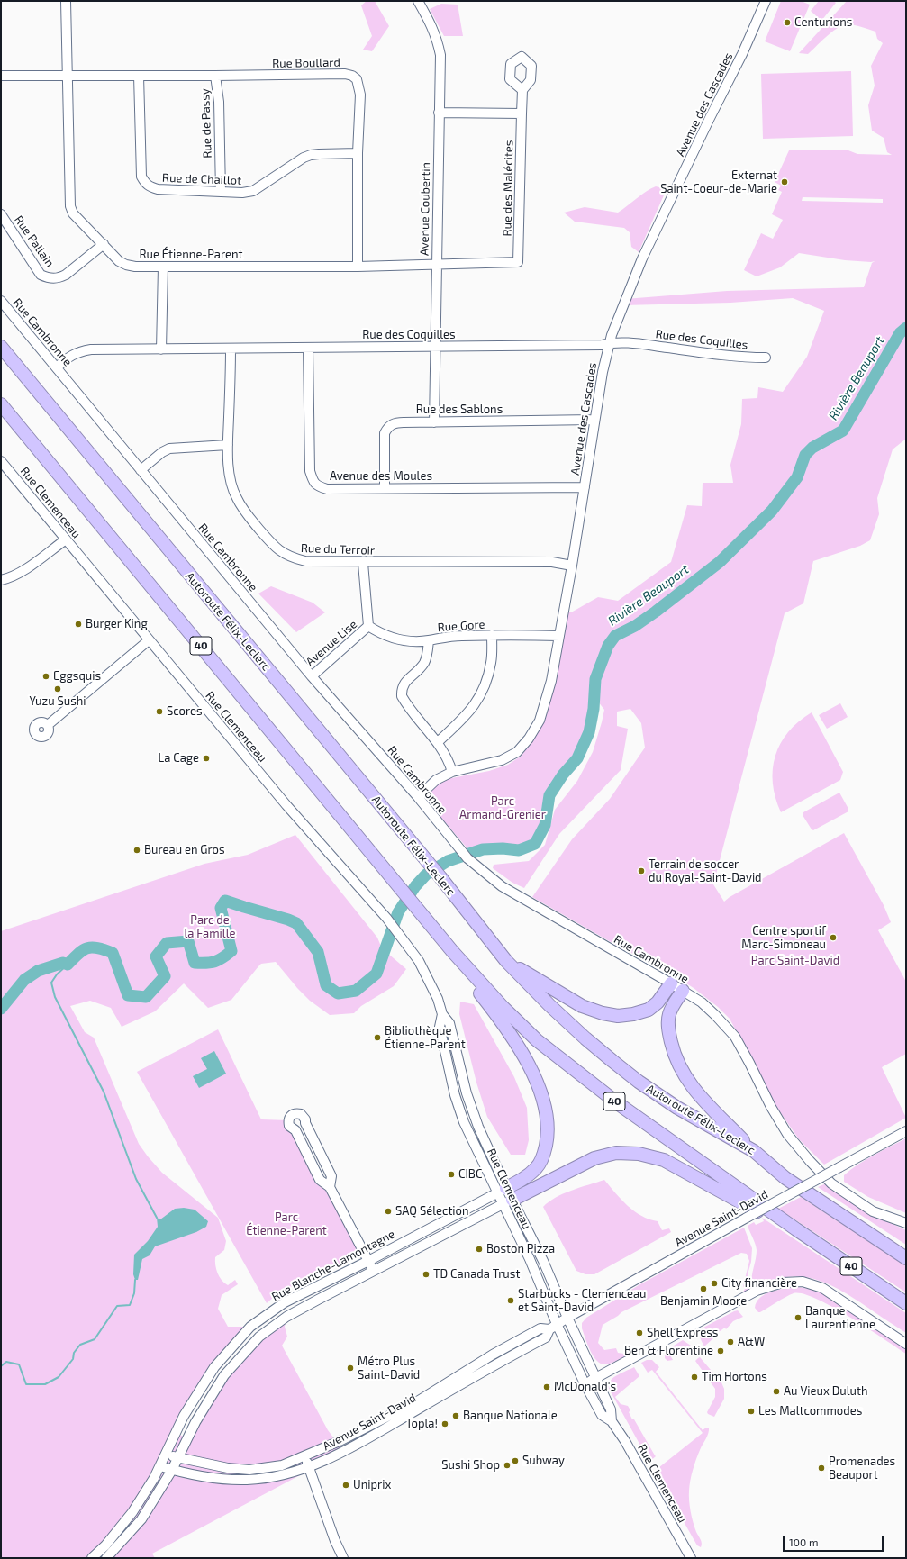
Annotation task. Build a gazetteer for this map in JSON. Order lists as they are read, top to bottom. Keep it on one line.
{"streets":{"highway":["Autoroute Félix-Leclerc","40"],"street":["Rue Boullard","Avenue des Cascades","Rue de Passy","Rue de Chaillot","Rue des Malécites","Avenue Coubertin","Rue Pallain","Rue Étienne-Parent","Rue Cambronne","Rue des Coquilles","Rue des Sablons","Avenue des Moules","Rue Clemenceau","Rue du Terroir","Rue Gore","Avenue Lise","Avenue Saint-David","Rue Blanche-Lamontagne"]},"crossings":[["Rue Boullard","Rue de Passy"],["Rue Boullard","Rue de Chaillot"],["Rue Boullard","Rue Étienne-Parent"],["Avenue des Cascades","Rue Cambronne"],["Avenue des Cascades","Rue des Coquilles"],["Avenue des Cascades","Rue des Sablons"],["Avenue des Cascades","Avenue des Moules"],["Avenue des Cascades","Rue du Terroir"],["Avenue des Cascades","Rue Gore"],["Rue de Passy","Rue de Chaillot"],["Rue des Malécites","Avenue Coubertin"],["Rue des Malécites","Rue Étienne-Parent"],["Avenue Coubertin","Rue Étienne-Parent"],["Avenue Coubertin","Rue des Coquilles"],["Avenue Coubertin","Rue des Sablons"],["Rue Pallain","Rue Étienne-Parent"],["Rue Cambronne","Rue des Coquilles"],["Rue Cambronne","Avenue Lise"],["Rue des Coquilles","Avenue des Moules"],["Rue des Coquilles","Rue du Terroir"],["Rue des Sablons","Avenue des Moules"],["Rue Clemenceau","Avenue Saint-David"],["Rue Clemenceau","Rue Blanche-Lamontagne"],["Rue du Terroir","Avenue Lise"],["Rue Gore","Avenue Lise"],["Avenue Saint-David","Rue Blanche-Lamontagne"]],"water":["Rivière Beauport"],"parks":["Parc Armand-Grenier","Parc de la Famille","Parc Saint-David","Parc Étienne-Parent"],"places":["Centurions","Externat Saint-Coeur-de-Marie","Burger King","Eggsquis","Yuzu Sushi","Scores","La Cage","Bureau en Gros","Terrain de soccer du Royal-Saint-David","Centre sportif Marc-Simoneau","Bibliothèque Étienne-Parent","CIBC","SAQ Sélection","Boston Pizza","TD Canada Trust","City financière","Benjamin Moore","Starbucks - Clemenceau et Saint-David","Banque Laurentienne","Shell Express","A&W","Ben & Florentine","Métro Plus Saint-David","Tim Hortons","McDonald's","Au Vieux Duluth","Les Maltcommodes","Banque Nationale","Topla!","Subway","Sushi Shop","Promenades Beauport","Uniprix"],"scale_bar":"100 m"}
